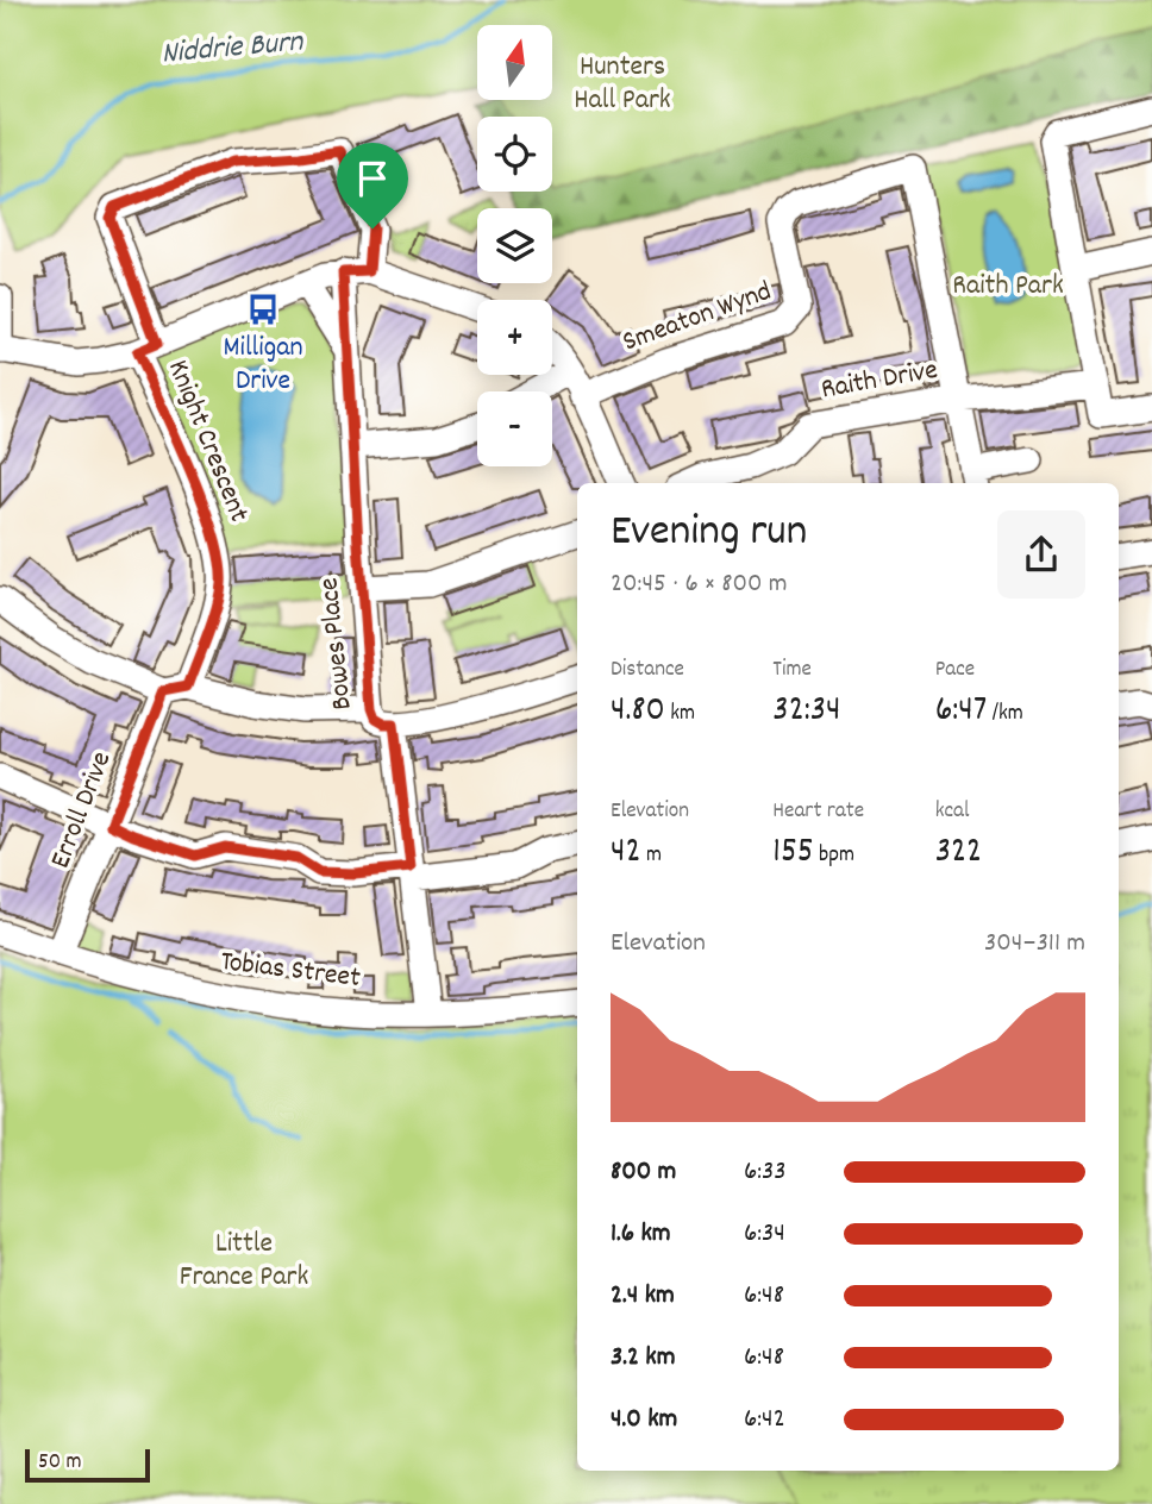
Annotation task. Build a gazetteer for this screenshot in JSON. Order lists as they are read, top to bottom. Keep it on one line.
{"streets":{"street":["Smeaton Wynd","Raith Drive","Knight Crescent","Bowes Place","Erroll Drive","Tobias Street"]},"crossings":[["Smeaton Wynd","Raith Drive"],["Knight Crescent","Bowes Place"],["Knight Crescent","Erroll Drive"],["Erroll Drive","Tobias Street"]],"water":["Niddrie Burn"],"parks":["Hunters Hall Park","Raith Park","Little France Park"],"places":{"bus stop":["Milligan Drive"]},"scale_bar":"50 m","north":"top","page":{"map_buttons":["+","−"],"heading":["Evening run","20:45 · 6 × 800 m"],"stats":[["Distance","4.80 km"],["Time","32:34"],["Pace","6:47 /km"],["Elevation","42 m"],["Heart rate","155 bpm"],["kcal","322"]],"chart":["Elevation","304–311 m"],"list":[{"name":"800 m","note":"6:33"},{"name":"1.6 km","note":"6:34"},{"name":"2.4 km","note":"6:48"},{"name":"3.2 km","note":"6:48"},{"name":"4.0 km","note":"6:42"}],"scale":"50 m"}}
